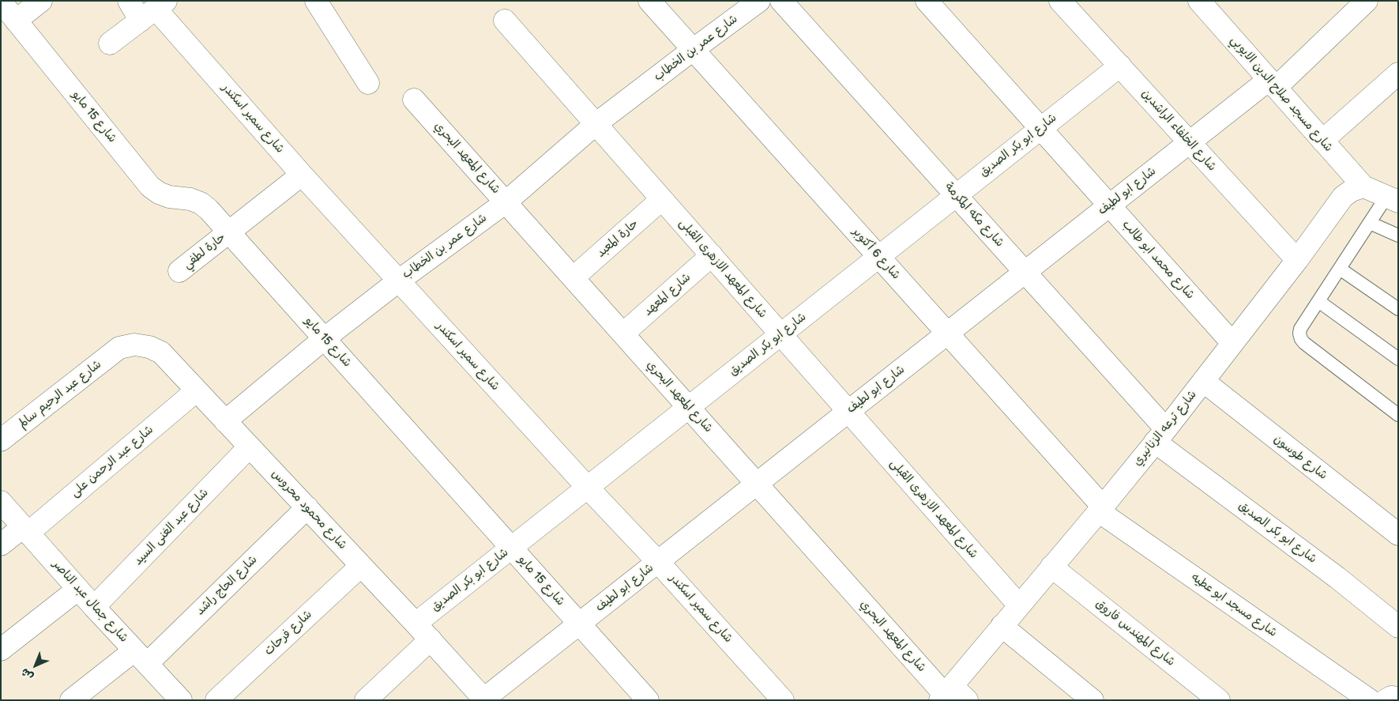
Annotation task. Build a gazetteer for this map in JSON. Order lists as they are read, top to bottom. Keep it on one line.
{"streets":{"street":["شارع عمر بن الخطاب","شارع مسجد صلاح الدين الايوبي","شارع 15 مايو","شارع سمير اسكندر","شارع الخلفاء الراشدين","شارع ابو بكر الصديق","شارع المعهد البحري","شارع ابو لطيف","شارع مكه المكرمة","حارة المعبد","حارة لطفي","شارع 6 أكتوبر","شارع محمد ابو طالب","شارع المعهد الازهرى القبلى","شارع المعهد","شارع عبد الرحيم سالم","شارع ترعه الزنانيري","شارع طوسون","شارع عبد الرحمن على","شارع محمود محروس","شارع عبد الغنى السيد","شارع الحاج راشد","شارع جمال عبد الناصر","شارع مسجد ابو عطيه","شارع فرحات","شارع المهندس فاروق"]},"crossings":[["شارع عمر بن الخطاب","شارع 15 مايو"],["شارع عمر بن الخطاب","شارع سمير اسكندر"],["شارع عمر بن الخطاب","شارع المعهد البحري"],["شارع عمر بن الخطاب","شارع 6 أكتوبر"],["شارع عمر بن الخطاب","شارع المعهد الازهرى القبلى"],["شارع عمر بن الخطاب","شارع محمود محروس"],["شارع مسجد صلاح الدين الايوبي","شارع ابو لطيف"],["شارع مسجد صلاح الدين الايوبي","شارع ترعه الزنانيري"],["شارع 15 مايو","شارع ابو بكر الصديق"],["شارع 15 مايو","شارع ابو لطيف"],["شارع 15 مايو","حارة لطفي"],["شارع سمير اسكندر","شارع ابو بكر الصديق"],["شارع سمير اسكندر","شارع ابو لطيف"],["شارع سمير اسكندر","حارة لطفي"],["شارع الخلفاء الراشدين","شارع ابو بكر الصديق"],["شارع الخلفاء الراشدين","شارع ابو لطيف"],["شارع الخلفاء الراشدين","شارع ترعه الزنانيري"],["شارع ابو بكر الصديق","شارع المعهد البحري"],["شارع ابو بكر الصديق","شارع مكه المكرمة"],["شارع ابو بكر الصديق","شارع 6 أكتوبر"],["شارع ابو بكر الصديق","شارع محمد ابو طالب"],["شارع ابو بكر الصديق","شارع المعهد الازهرى القبلى"],["شارع ابو بكر الصديق","شارع ترعه الزنانيري"],["شارع ابو بكر الصديق","شارع محمود محروس"],["شارع المعهد البحري","شارع ابو لطيف"],["شارع المعهد البحري","حارة المعبد"],["شارع المعهد البحري","شارع المعهد"],["شارع المعهد البحري","شارع ترعه الزنانيري"],["شارع ابو لطيف","شارع مكه المكرمة"],["شارع ابو لطيف","شارع 6 أكتوبر"],["شارع ابو لطيف","شارع محمد ابو طالب"],["شارع ابو لطيف","شارع المعهد الازهرى القبلى"],["شارع ابو لطيف","شارع محمود محروس"],["شارع مكه المكرمة","شارع ترعه الزنانيري"],["حارة المعبد","شارع المعهد الازهرى القبلى"],["شارع 6 أكتوبر","شارع ترعه الزنانيري"],["شارع 6 أكتوبر","شارع مسجد ابو عطيه"],["شارع محمد ابو طالب","شارع ترعه الزنانيري"],["شارع المعهد الازهرى القبلى","شارع المعهد"],["شارع المعهد الازهرى القبلى","شارع ترعه الزنانيري"],["شارع عبد الرحيم سالم","شارع محمود محروس"],["شارع ترعه الزنانيري","شارع طوسون"],["شارع ترعه الزنانيري","شارع مسجد ابو عطيه"],["شارع ترعه الزنانيري","شارع المهندس فاروق"],["شارع عبد الرحمن على","شارع محمود محروس"],["شارع عبد الرحمن على","شارع جمال عبد الناصر"],["شارع محمود محروس","شارع عبد الغنى السيد"],["شارع محمود محروس","شارع الحاج راشد"],["شارع محمود محروس","شارع فرحات"],["شارع عبد الغنى السيد","شارع جمال عبد الناصر"],["شارع الحاج راشد","شارع جمال عبد الناصر"]],"north":"bottom left"}
